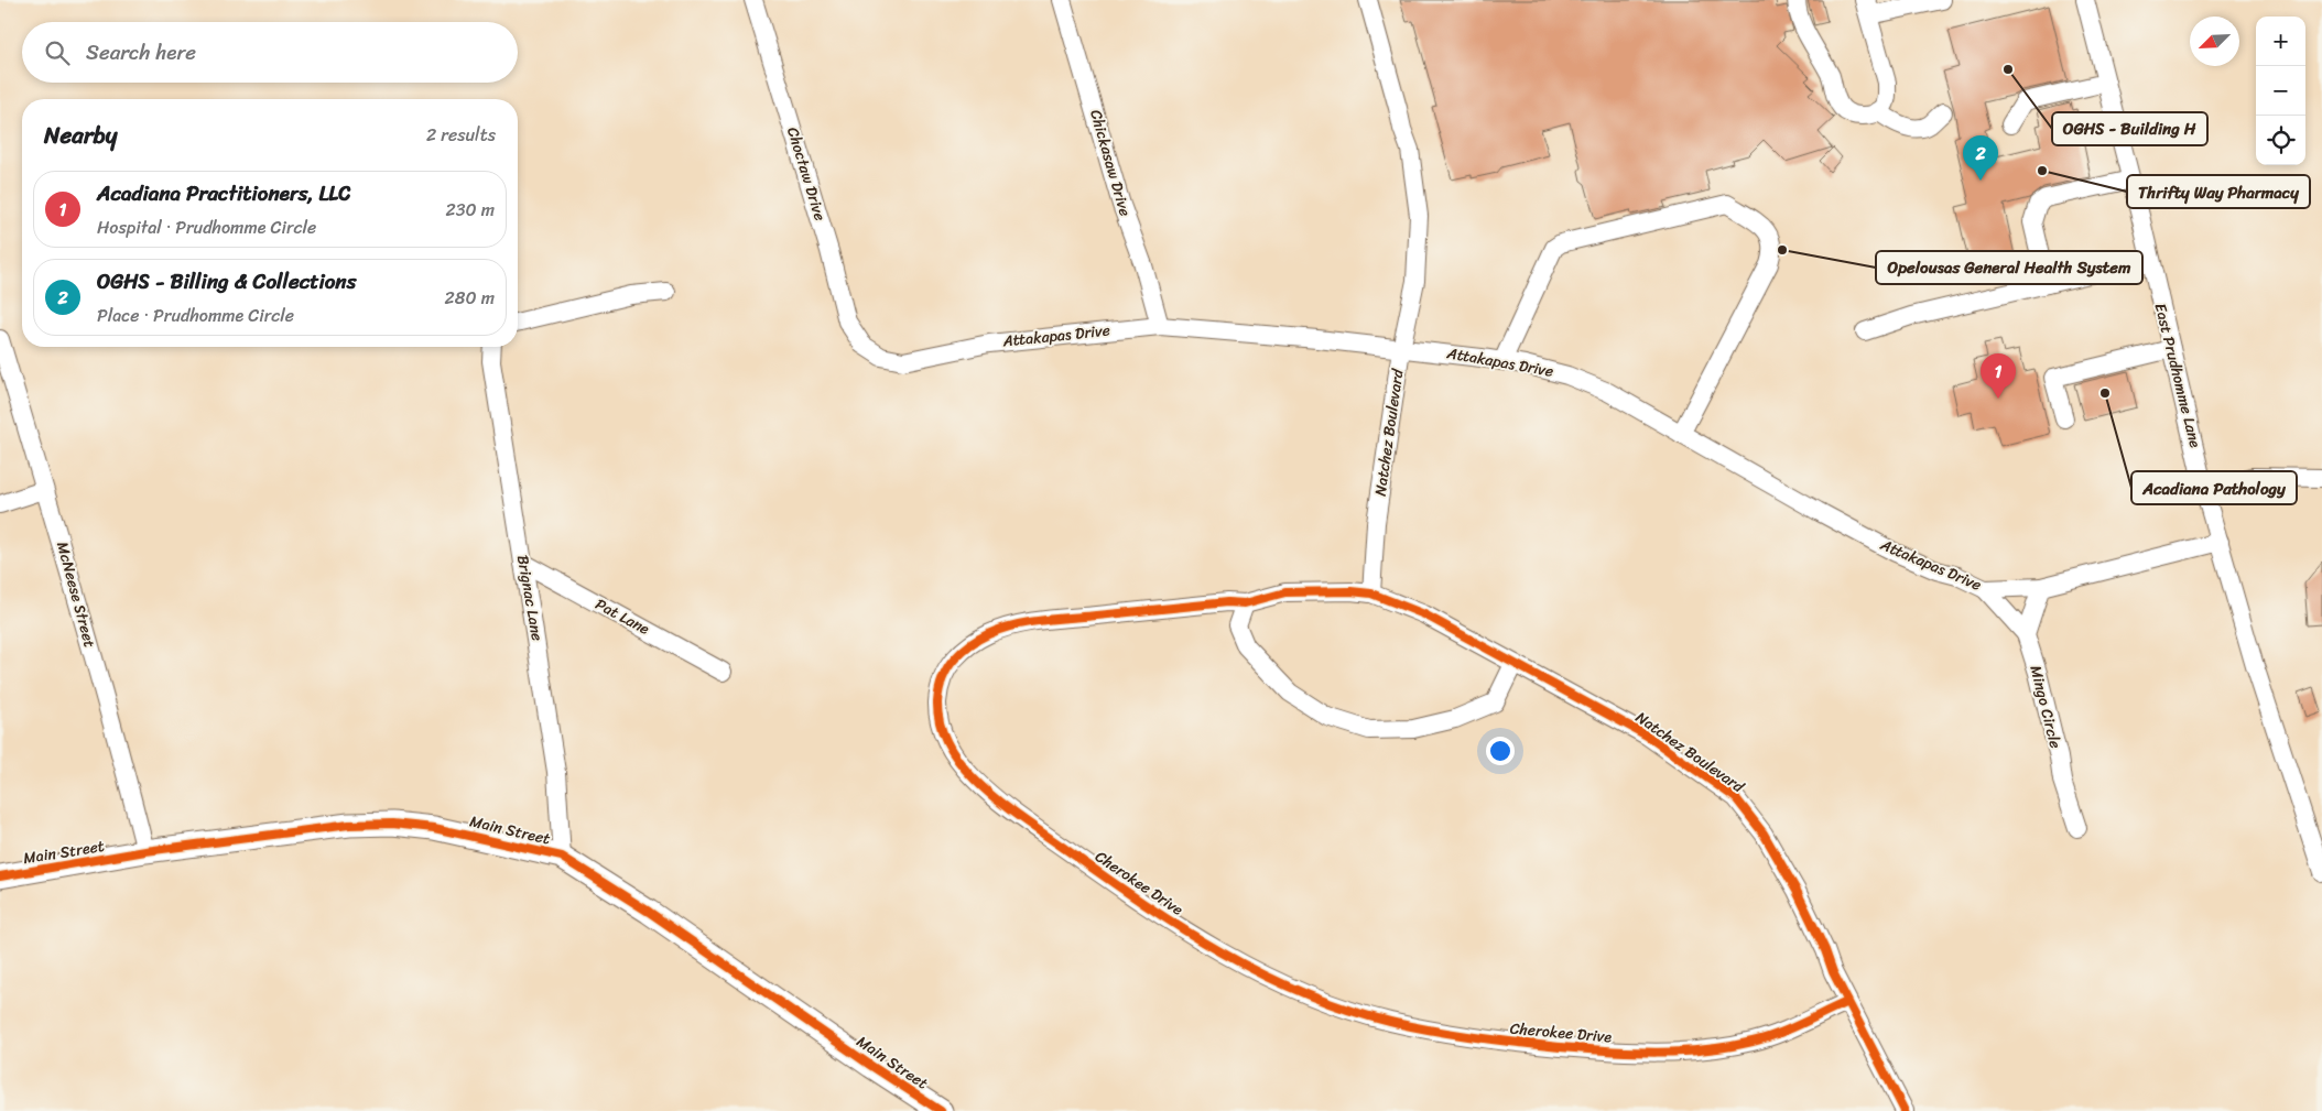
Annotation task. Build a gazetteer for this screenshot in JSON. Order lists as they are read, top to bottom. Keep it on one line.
{"streets":{"main road":["Main Street"],"street":["Chickasaw Drive","Choctaw Drive","Attakapas Drive","East Prudhomme Lane","Natchez Boulevard","McNeese Street","Brignac Lane","Pat Lane","Mingo Circle","Cherokee Drive"]},"crossings":[["Chickasaw Drive","Attakapas Drive"],["Choctaw Drive","Attakapas Drive"],["Attakapas Drive","East Prudhomme Lane"],["Attakapas Drive","Natchez Boulevard"],["Natchez Boulevard","Cherokee Drive"],["McNeese Street","Main Street"],["Brignac Lane","Pat Lane"],["Brignac Lane","Main Street"]],"places":["OGHS - Building H","Thrifty Way Pharmacy","Opelousas General Health System","Acadiana Pathology"],"north":"bottom left","page":{"map_buttons":["+","−"],"search":"Search here","heading":["Nearby","2 results"],"pins":["2","1"],"list":[{"mark":"1","name":"Acadiana Practitioners, LLC","note":"Hospital · Prudhomme Circle","value":"230 m"},{"mark":"2","name":"OGHS - Billing & Collections","note":"Place · Prudhomme Circle","value":"280 m"}]}}
